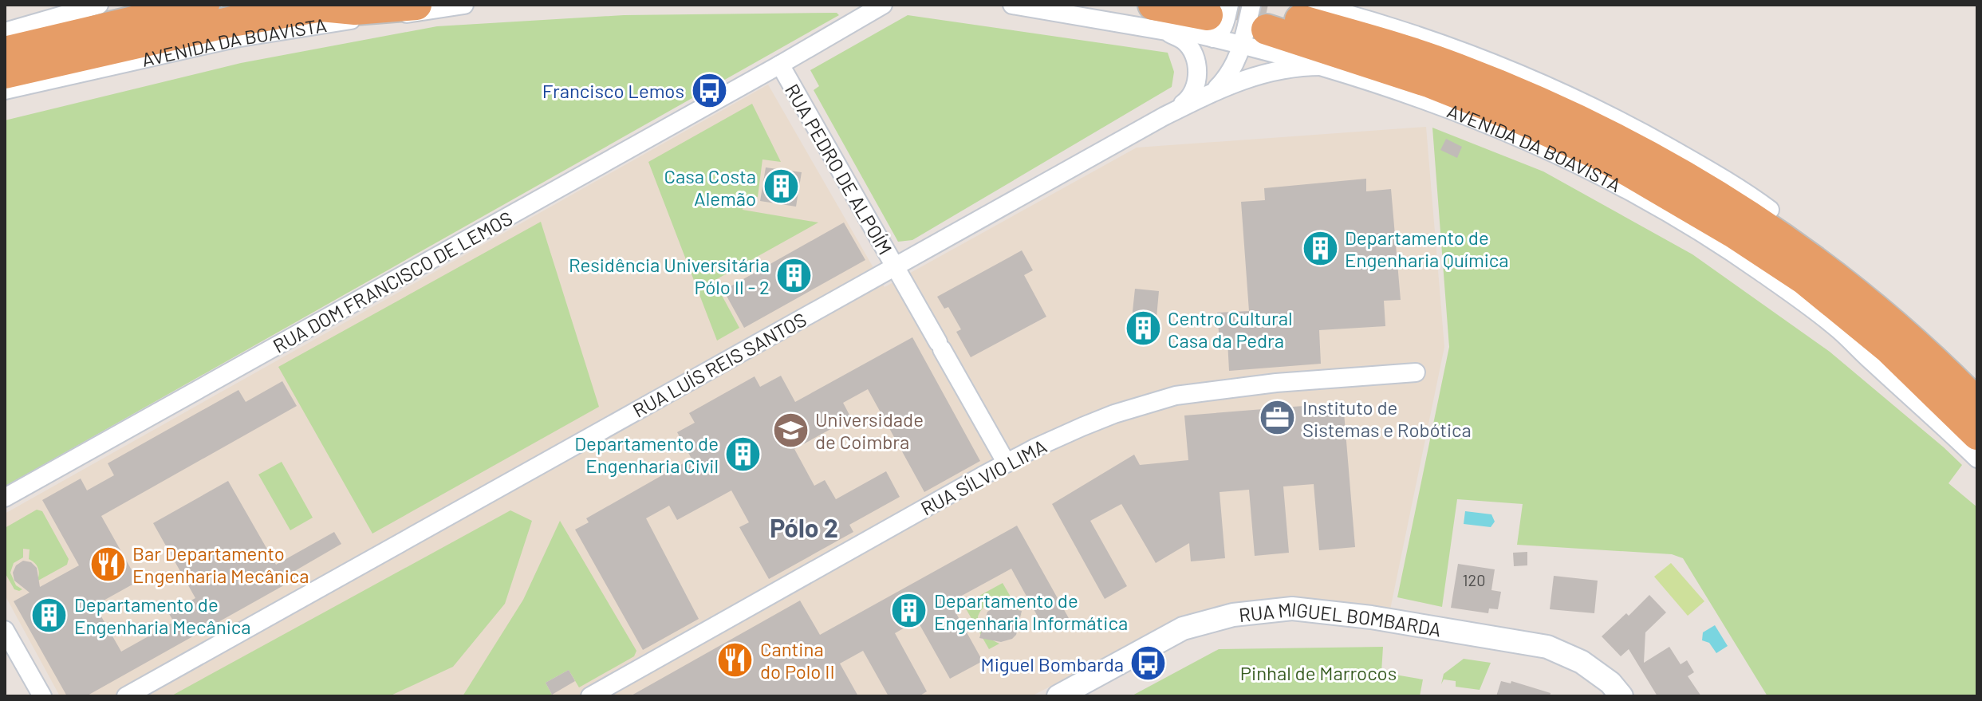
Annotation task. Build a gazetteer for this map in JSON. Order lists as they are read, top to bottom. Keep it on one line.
{"streets":{"highway":["AVENIDA DA BOAVISTA"],"street":["RUA PEDRO DE ALPOÍM","RUA DOM FRANCISCO DE LEMOS","RUA LUÍS REIS SANTOS","RUA SÍLVIO LIMA","RUA MIGUEL BOMBARDA"]},"crossings":[["AVENIDA DA BOAVISTA","RUA LUÍS REIS SANTOS"],["RUA PEDRO DE ALPOÍM","RUA DOM FRANCISCO DE LEMOS"],["RUA PEDRO DE ALPOÍM","RUA LUÍS REIS SANTOS"],["RUA PEDRO DE ALPOÍM","RUA SÍLVIO LIMA"]],"districts":["Pólo 2"],"parks":["Pinhal de Marrocos"],"places":{"bus stop":["Francisco Lemos","Miguel Bombarda"],"building":["Casa Costa Alemão","Departamento de Engenharia Química","Residência Universitária Pólo II - 2","Centro Cultural Casa da Pedra","Departamento de Engenharia Civil","Departamento de Engenharia Informática","Departamento de Engenharia Mecânica"],"office":["Instituto de Sistemas e Robótica"],"school or university":["Universidade de Coimbra"],"restaurant":["Bar Departamento Engenharia Mecânica","Cantina do Polo II"]},"house_numbers":["120"]}
